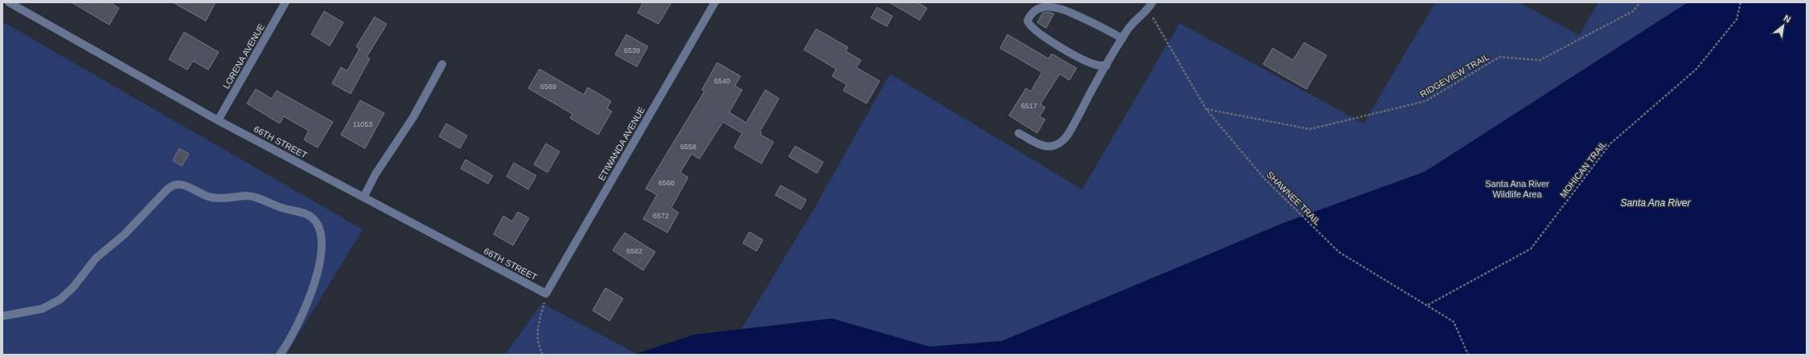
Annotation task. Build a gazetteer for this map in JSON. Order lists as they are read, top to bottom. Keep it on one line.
{"streets":{"street":["LORENA AVENUE","66TH STREET","ETIWANDA AVENUE"],"path":["RIDGEVIEW TRAIL","MOHICAN TRAIL","SHAWNEE TRAIL"]},"crossings":[["LORENA AVENUE","66TH STREET"],["RIDGEVIEW TRAIL","SHAWNEE TRAIL"],["66TH STREET","ETIWANDA AVENUE"],["MOHICAN TRAIL","SHAWNEE TRAIL"]],"water":["Santa Ana River"],"parks":["Santa Ana River Wildlife Area"],"house_numbers":["6539","6540","6569","6517","11053","6558","6568","6572","6582"],"north":"top right"}
